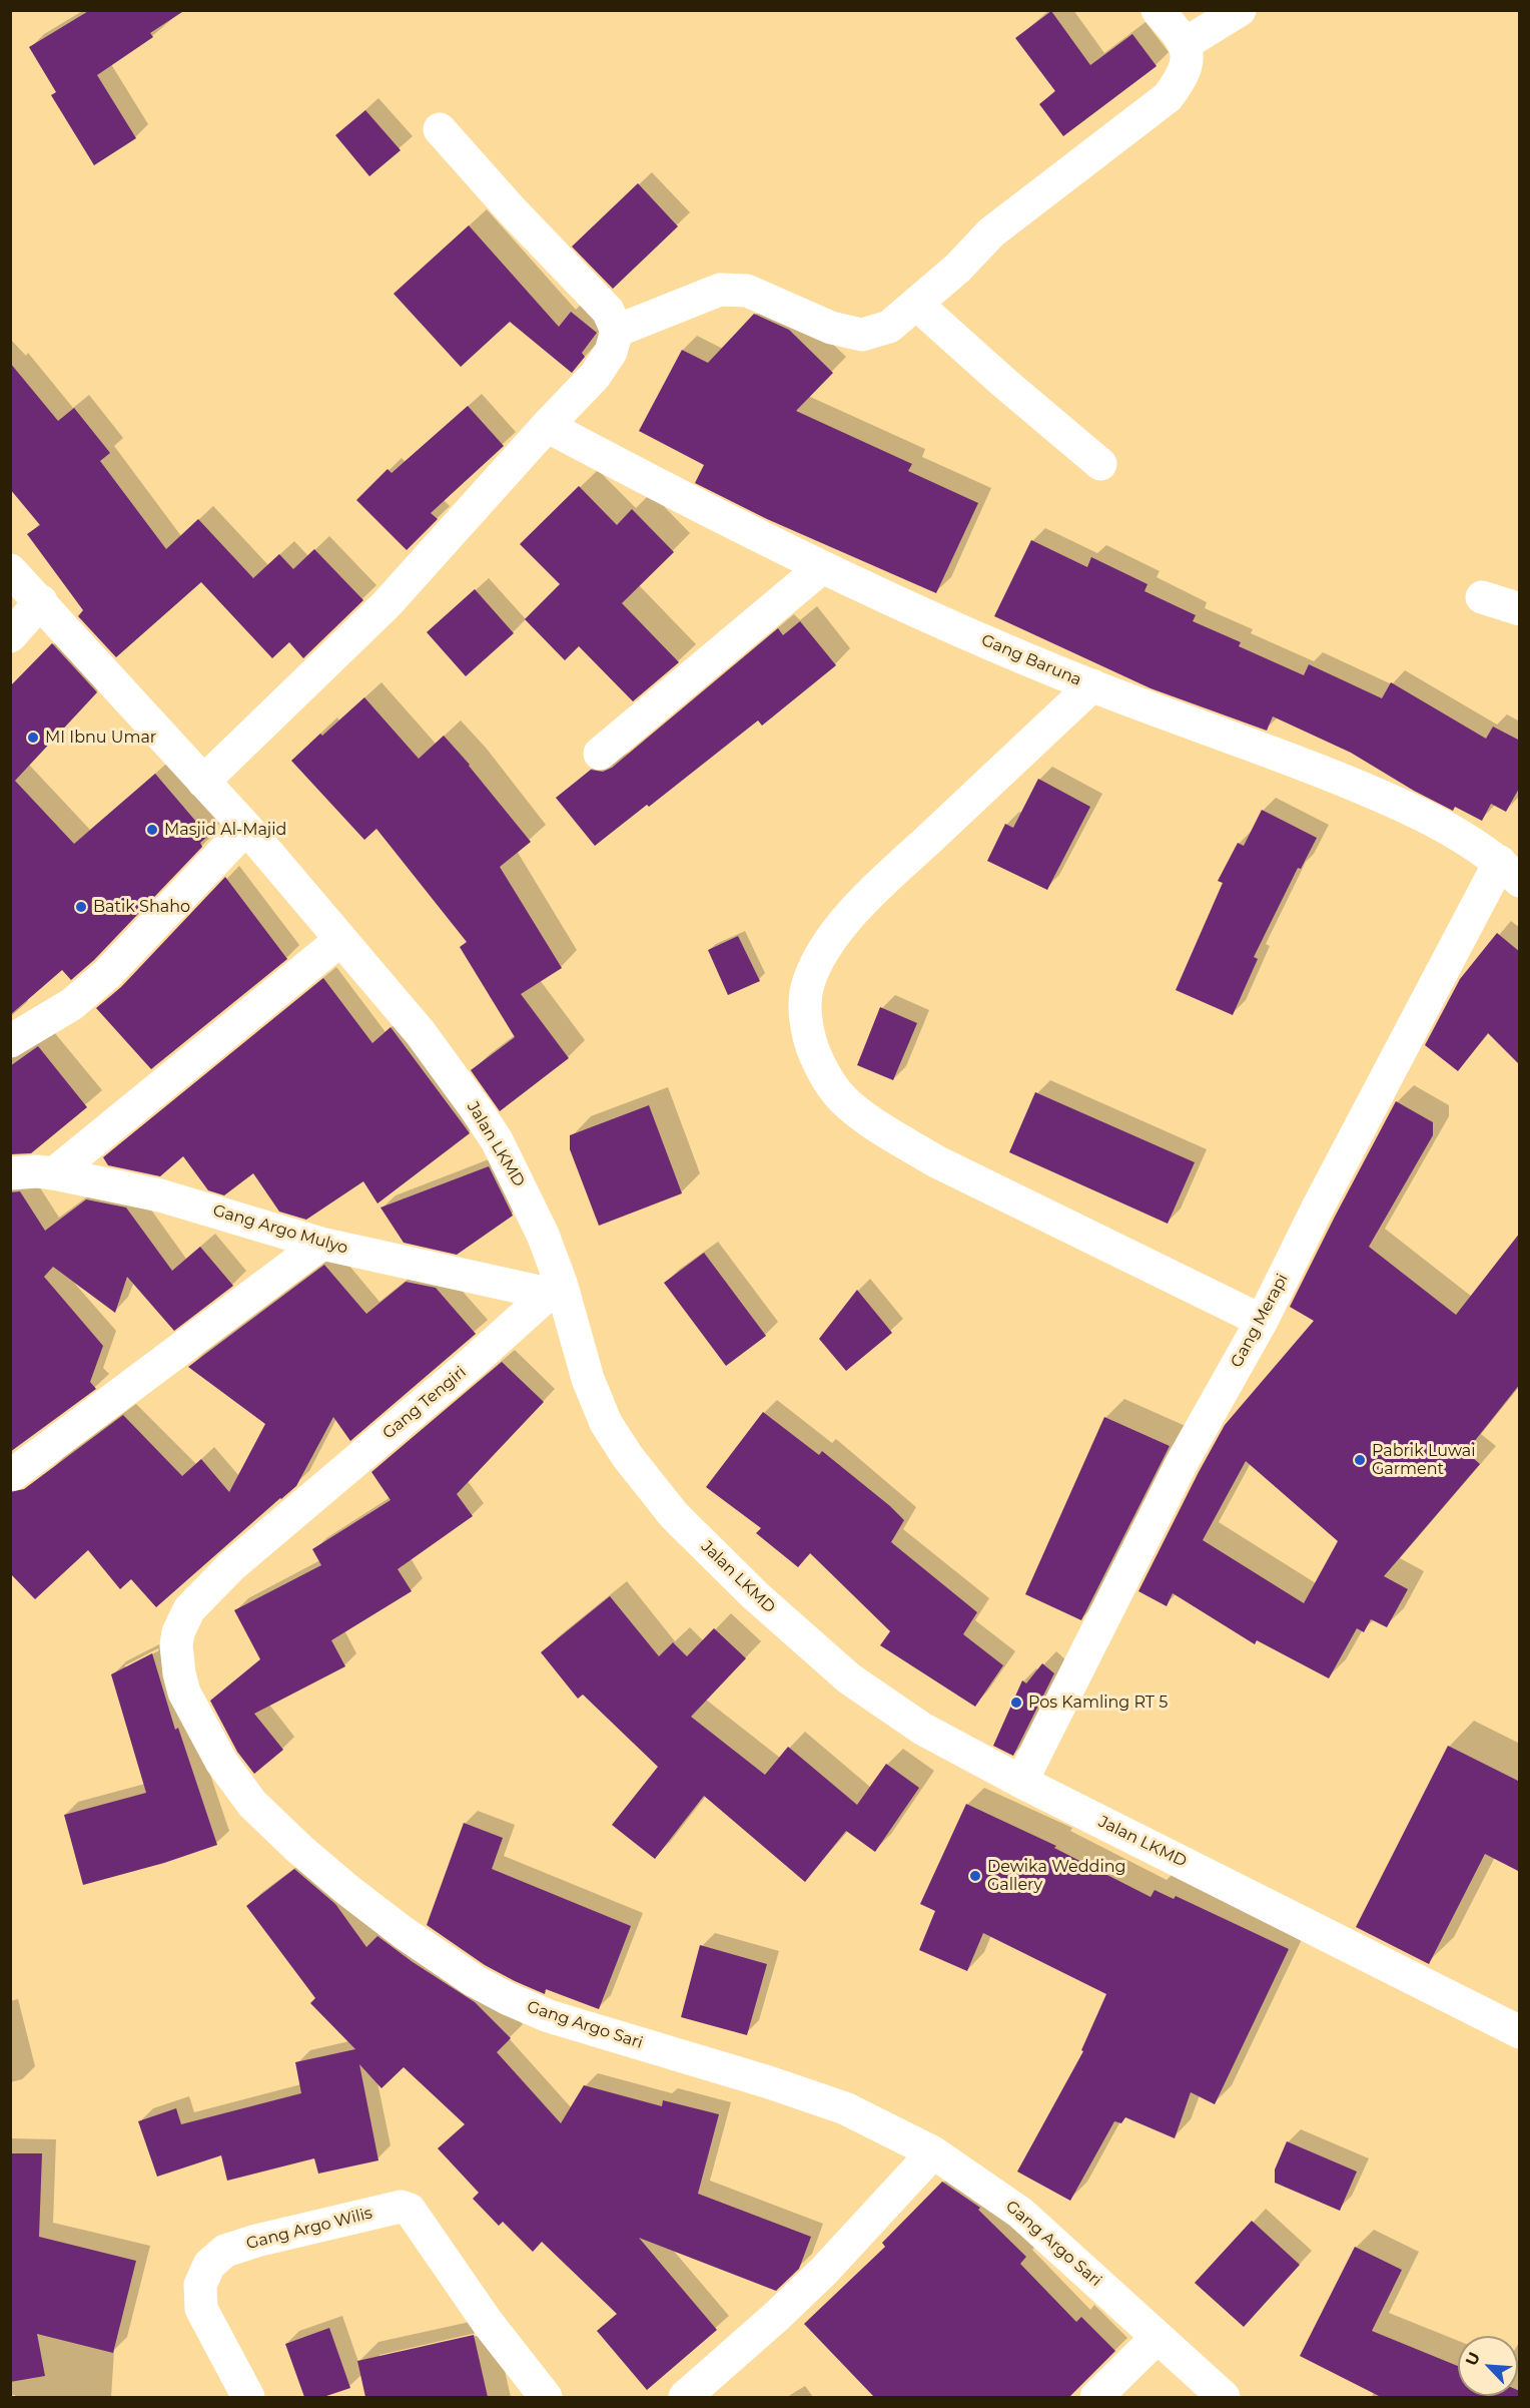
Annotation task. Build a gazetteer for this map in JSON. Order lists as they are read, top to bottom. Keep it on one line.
{"streets":{"street":["Gang Baruna","Jalan LKMD","Gang Argo Mulyo","Gang Merapi","Gang Tengiri","Gang Argo Sari","Gang Argo Wilis"]},"crossings":[["Gang Baruna","Gang Merapi"],["Jalan LKMD","Gang Argo Mulyo"],["Jalan LKMD","Gang Merapi"],["Jalan LKMD","Gang Tengiri"],["Gang Argo Mulyo","Gang Tengiri"],["Gang Tengiri","Gang Argo Sari"]],"places":["MI Ibnu Umar","Masjid Al-Majid","Batik Shaho","Pabrik Luwai Garment","Pos Kamling RT 5","Dewika Wedding Gallery"],"north":"top left"}
